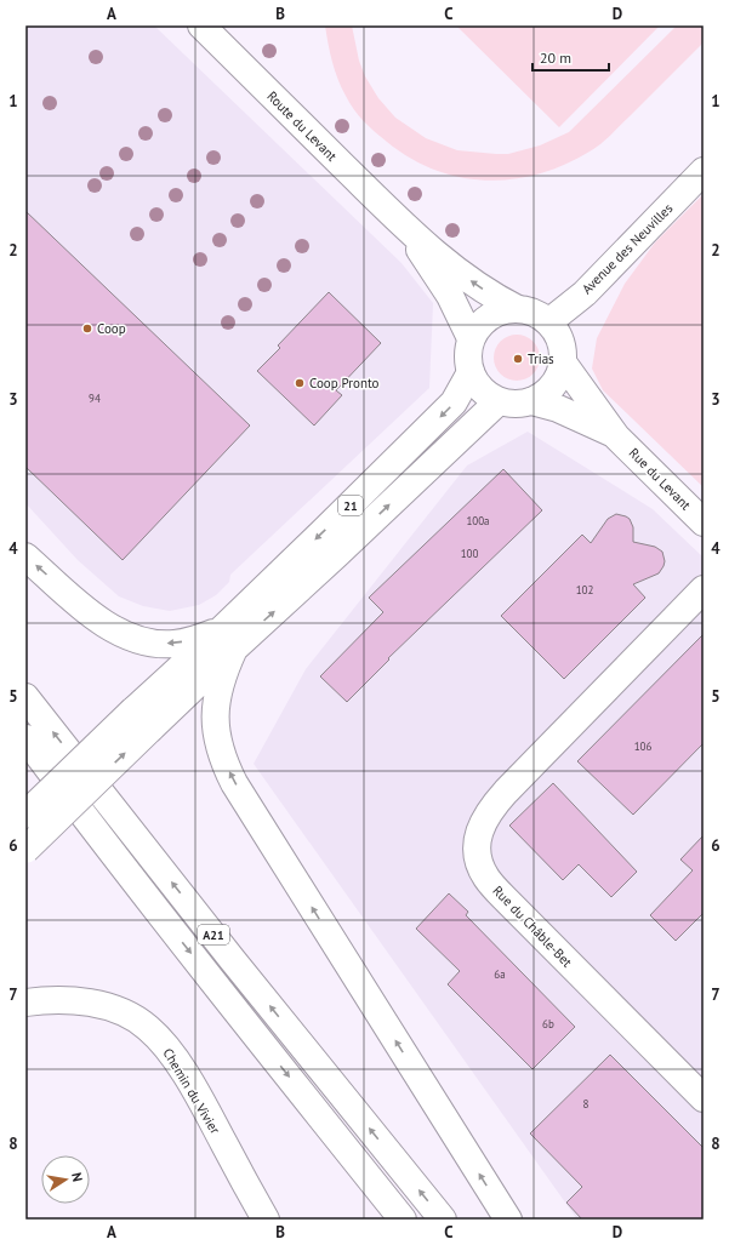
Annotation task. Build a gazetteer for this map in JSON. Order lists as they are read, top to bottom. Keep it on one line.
{"streets":{"main road":["Route du Levant","Avenue des Neuvilles","Rue du Levant","21","Rue du Châble-Bet","A21","Chemin du Vivier"]},"crossings":[["Route du Levant","Avenue des Neuvilles"],["Route du Levant","Rue du Levant"],["Route du Levant","21"],["Avenue des Neuvilles","Rue du Levant"],["Avenue des Neuvilles","21"],["Rue du Levant","21"]],"places":["Coop","Trias","Coop Pronto"],"house_numbers":["94","100a","100","102","106","6a","6b","8"],"scale_bar":"20 m","north":"right","grid":{"columns":["A","B","C","D"],"rows":["1","2","3","4","5","6","7","8"]}}
